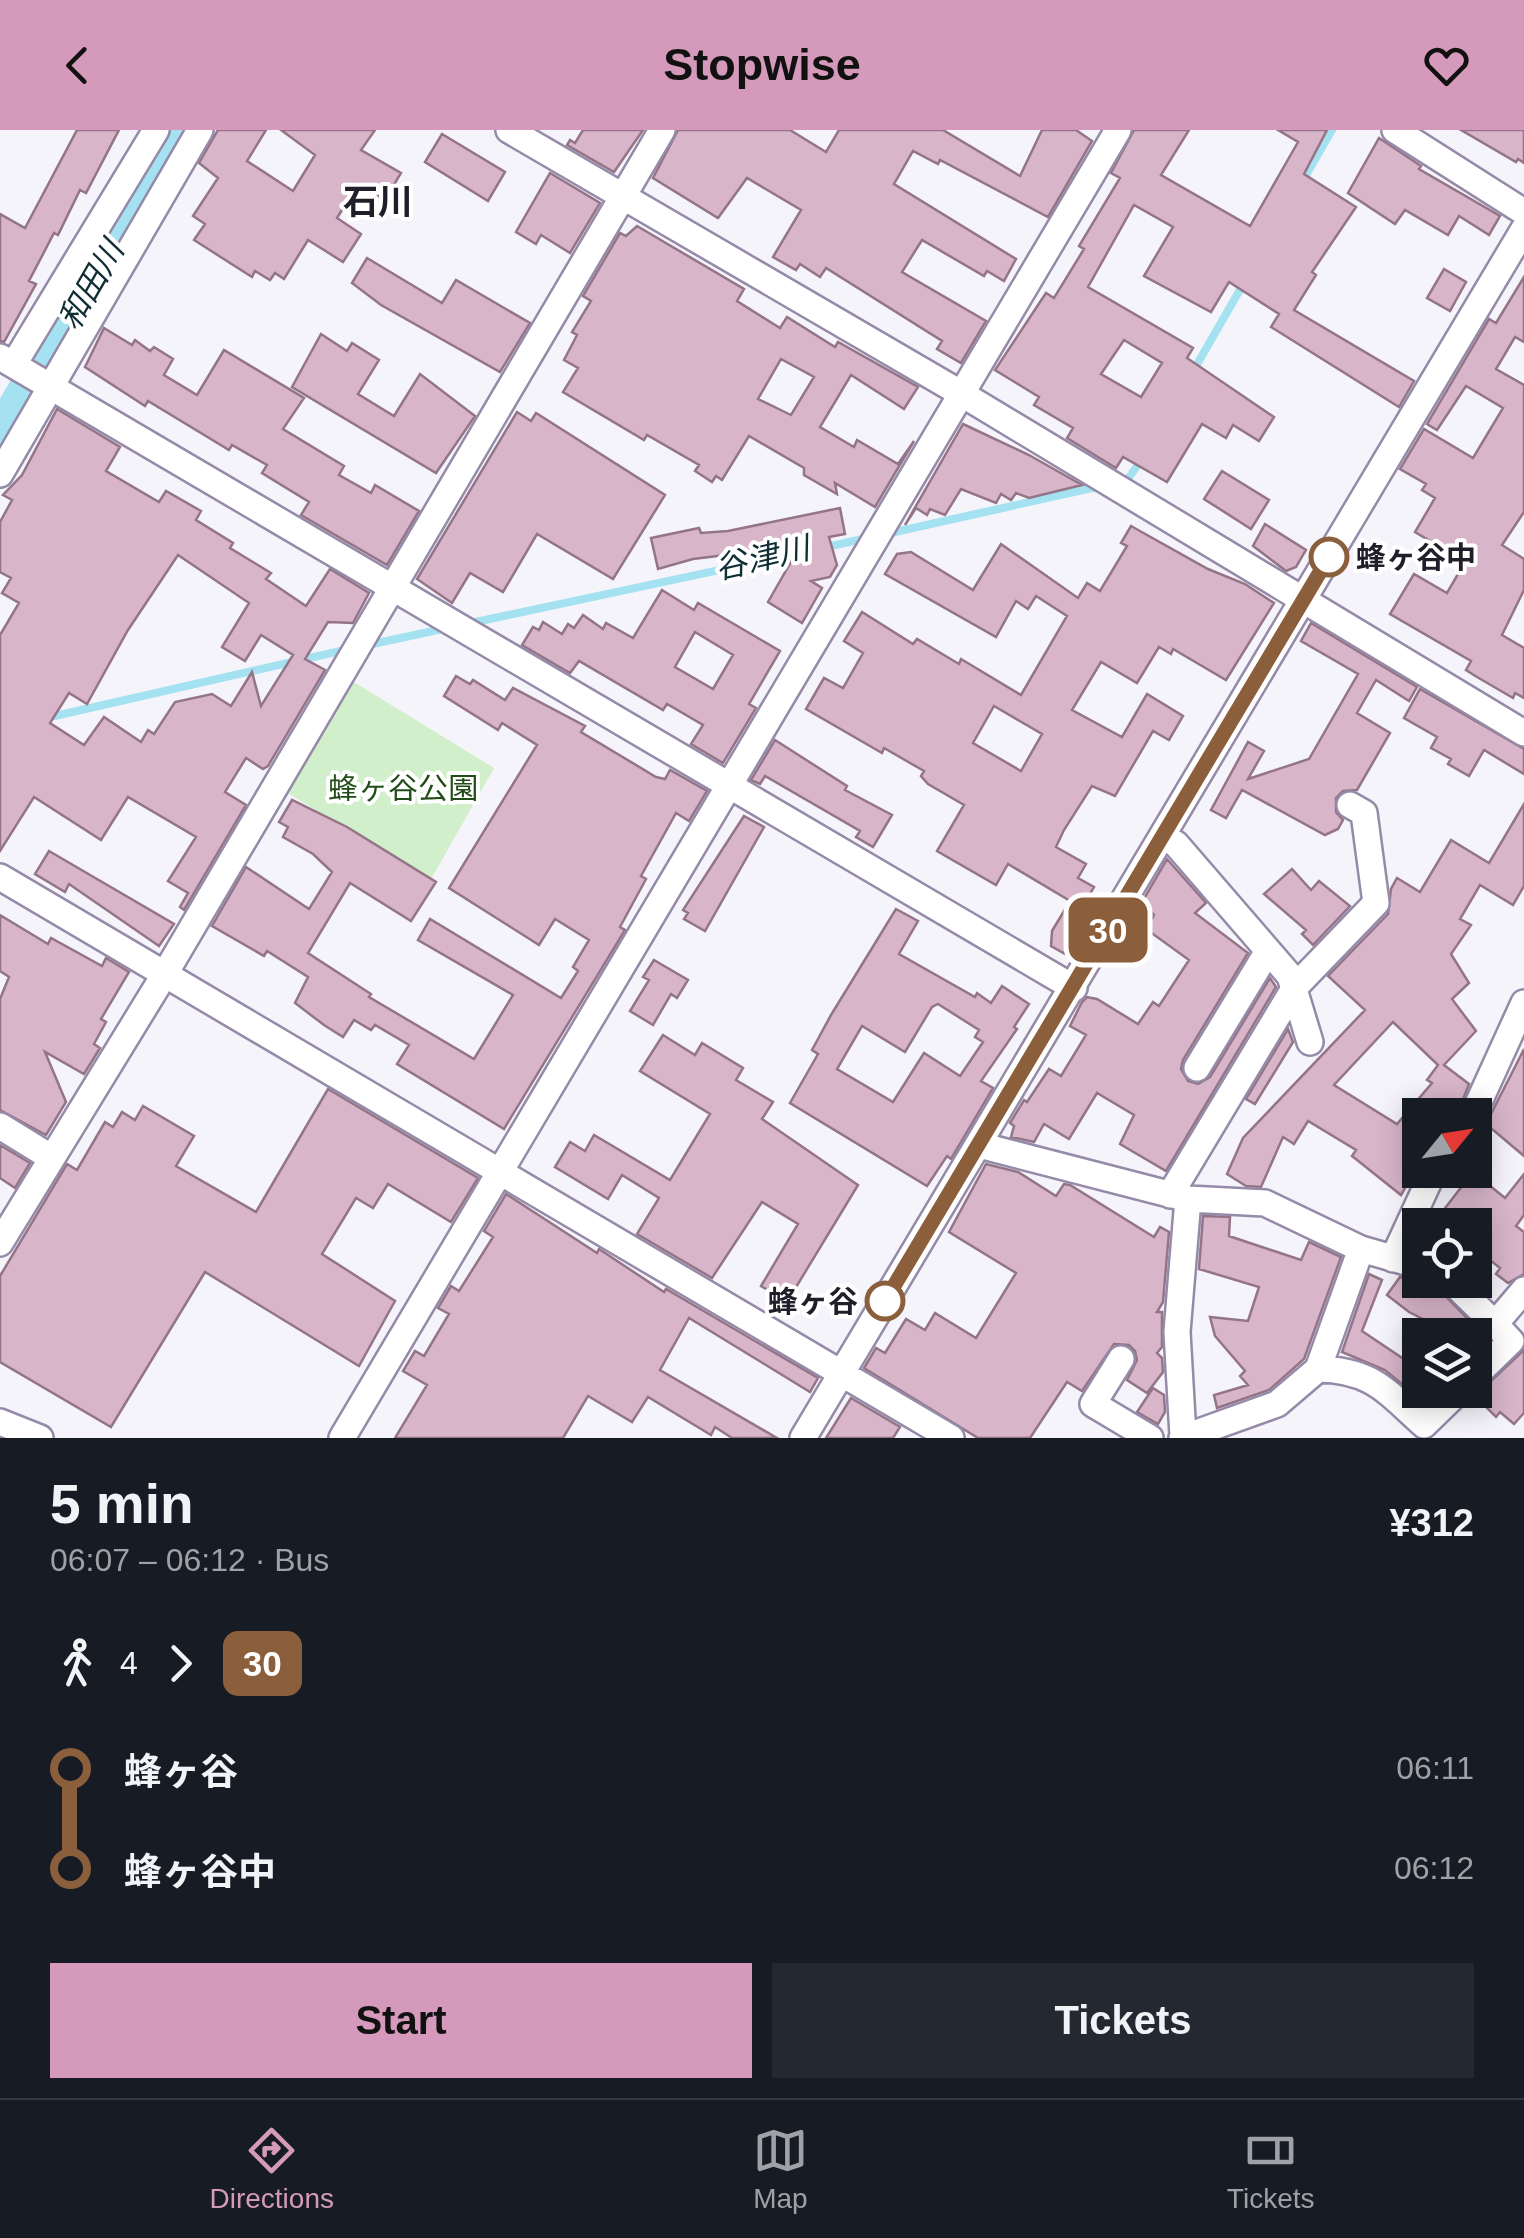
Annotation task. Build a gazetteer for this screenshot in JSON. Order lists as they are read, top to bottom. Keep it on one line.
{"districts":["石川"],"water":["和田川","谷津川"],"parks":["蜂ヶ谷公園"],"places":["蜂ヶ谷中","蜂ヶ谷"],"lines":["bus line 30"],"north":"top right","page":{"header":"Stopwise","on_map":"30","heading":["5 min","06:07 – 06:12 · Bus","¥312"],"legs":["4","30"],"list":[{"name":"蜂ヶ谷","value":"06:11"},{"name":"蜂ヶ谷中","value":"06:12"}],"buttons":["Start","Tickets"],"tabs":["Directions","Map","Tickets"]}}
